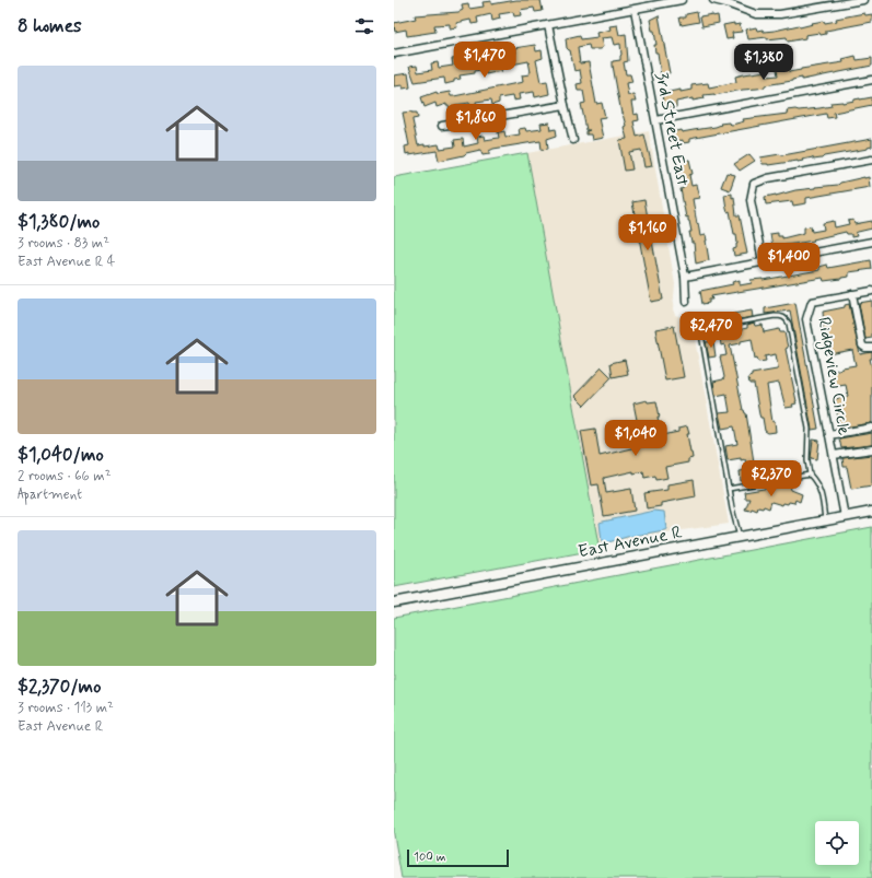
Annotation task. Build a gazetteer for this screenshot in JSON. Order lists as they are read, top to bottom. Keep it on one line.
{"streets":{"street":["3rd Street East","Ridgeview Circle","East Avenue R"]},"crossings":[["Ridgeview Circle","East Avenue R"]],"scale_bar":"100 m","page":{"heading":"8 homes","price":["$1,470","$1,380","$1,860","$1,160","$1,400","$2,470","$1,040","$2,370"],"list":[{"name":"$1,380/mo","note":"3 rooms · 83 m² · East Avenue R 4"},{"name":"$1,040/mo","note":"2 rooms · 66 m² · Apartment"},{"name":"$2,370/mo","note":"3 rooms · 113 m² · East Avenue R"}],"scale":"100 m"}}
